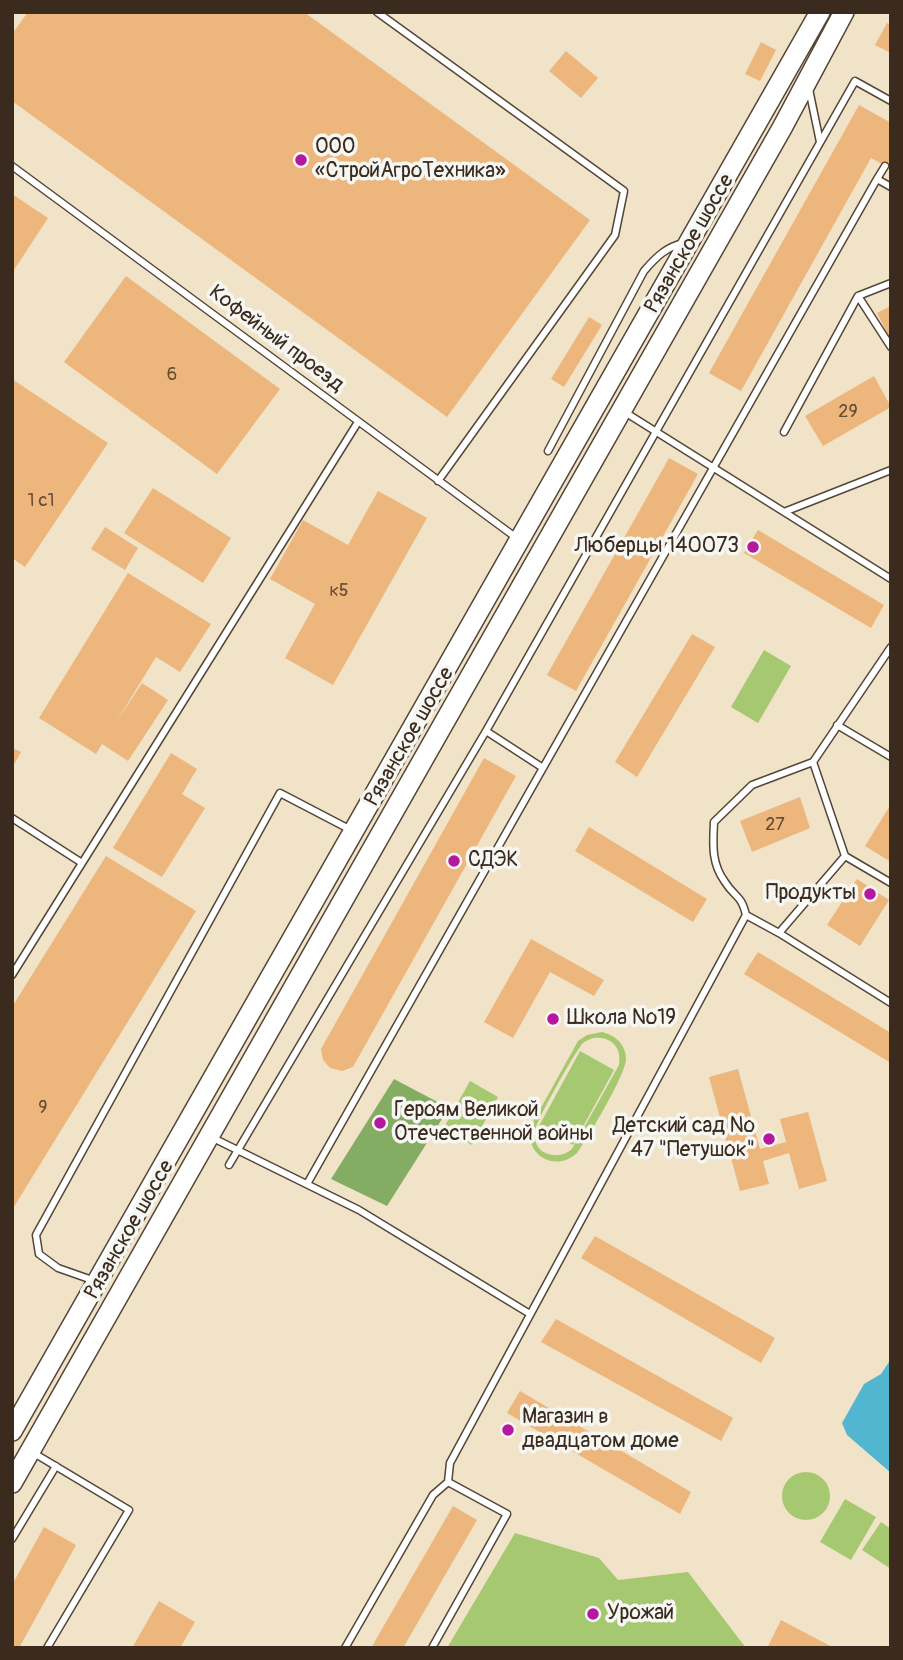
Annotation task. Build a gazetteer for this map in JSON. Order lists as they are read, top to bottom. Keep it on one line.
{"streets":{"main road":["Рязанское шоссе"],"lane":["Кофейный проезд"]},"crossings":[["Рязанское шоссе","Кофейный проезд"]],"places":["ООО «СтройАгроТехника»","Люберцы 140073","СДЭК","Продукты","Школа №19","Героям Великой Отечественной войны","Детский сад № 47 \"Петушок\"","Магазин в двадцатом доме","Урожай"],"house_numbers":["6","29","1 с1","к5","27","9"]}
